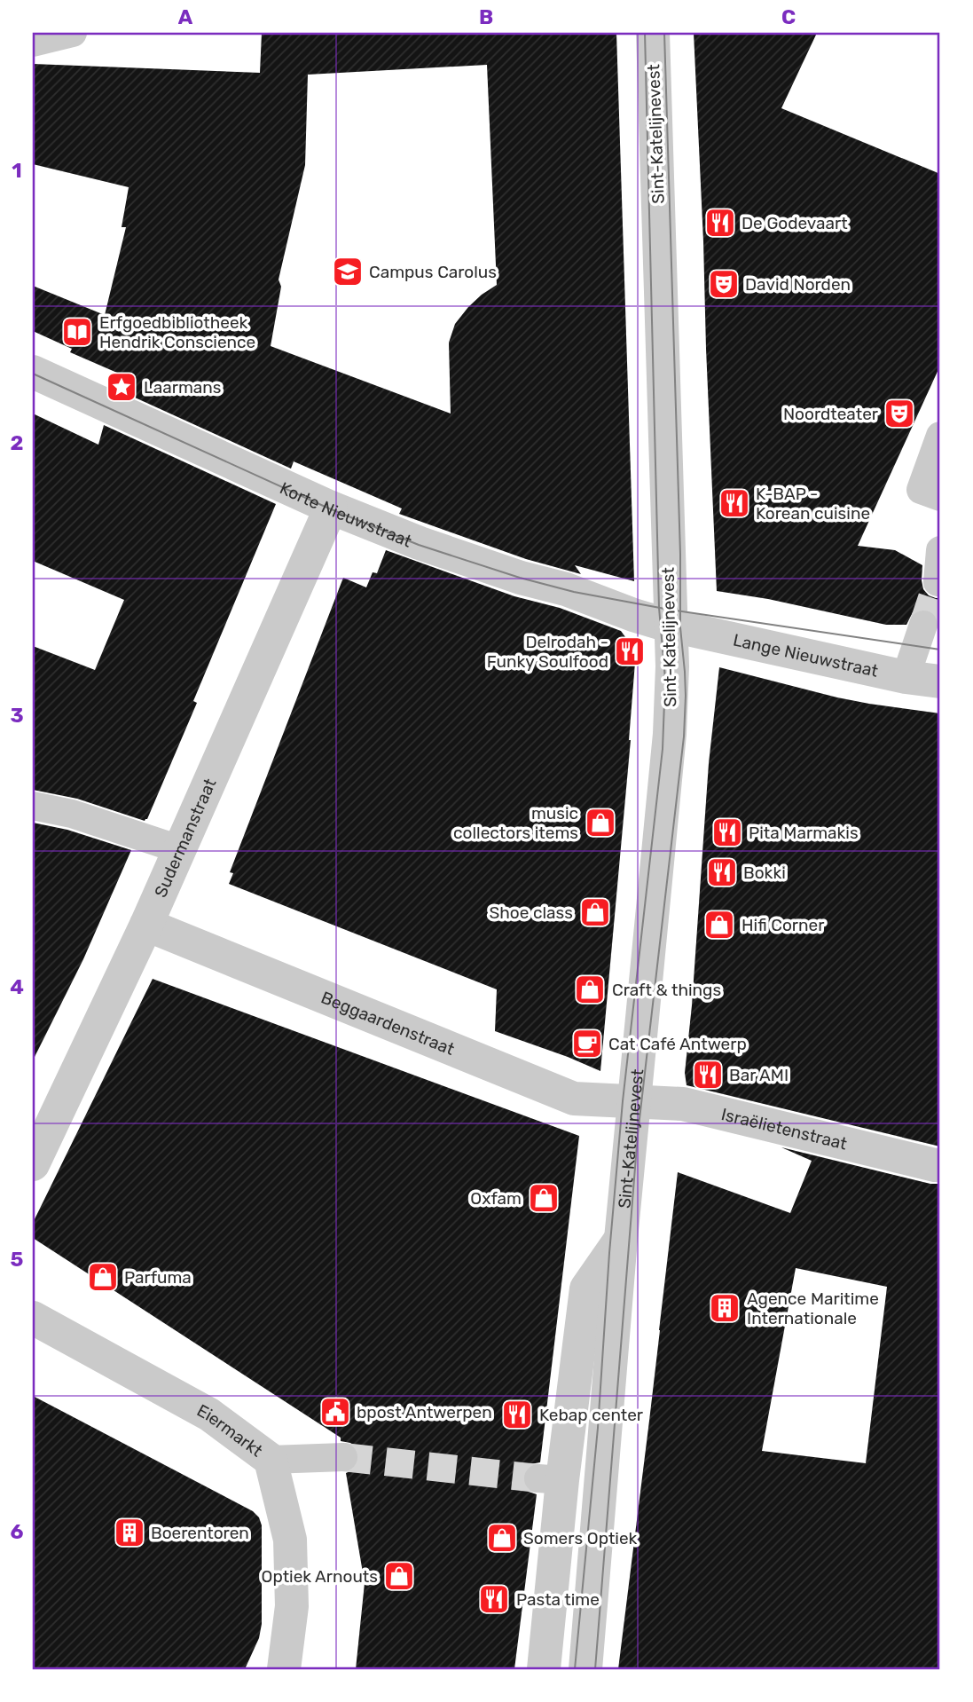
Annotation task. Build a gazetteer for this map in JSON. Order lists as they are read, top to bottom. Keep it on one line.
{"streets":{"street":["Sint-Katelijnevest","Korte Nieuwstraat","Lange Nieuwstraat","Sudermanstraat","Beggaardenstraat","Israëlietenstraat","Eiermarkt"]},"crossings":[["Sint-Katelijnevest","Korte Nieuwstraat"],["Sint-Katelijnevest","Lange Nieuwstraat"],["Sint-Katelijnevest","Beggaardenstraat"],["Sint-Katelijnevest","Israëlietenstraat"],["Korte Nieuwstraat","Lange Nieuwstraat"],["Korte Nieuwstraat","Sudermanstraat"],["Sudermanstraat","Beggaardenstraat"],["Beggaardenstraat","Israëlietenstraat"]],"places":{"restaurant":["De Godevaart","K-BAP - Korean cuisine","Delrodah - Funky Soulfood","Pita Marmakis","Bokki","Bar AMI","Kebap center","Pasta time"],"school or university":["Campus Carolus"],"theatre":["David Norden","Noordteater"],"library":["Erfgoedbibliotheek Hendrik Conscience"],"place":["Laarmans"],"shop":["music collectors items","Shoe class","Hifi Corner","Craft & things","Oxfam","Parfuma","Somers Optiek","Optiek Arnouts"],"cafe":["Cat Café Antwerp"],"building":["Agence Maritime Internationale","Boerentoren"],"public building":["bpost Antwerpen"]},"grid":{"columns":["A","B","C"],"rows":["1","2","3","4","5","6"]}}
